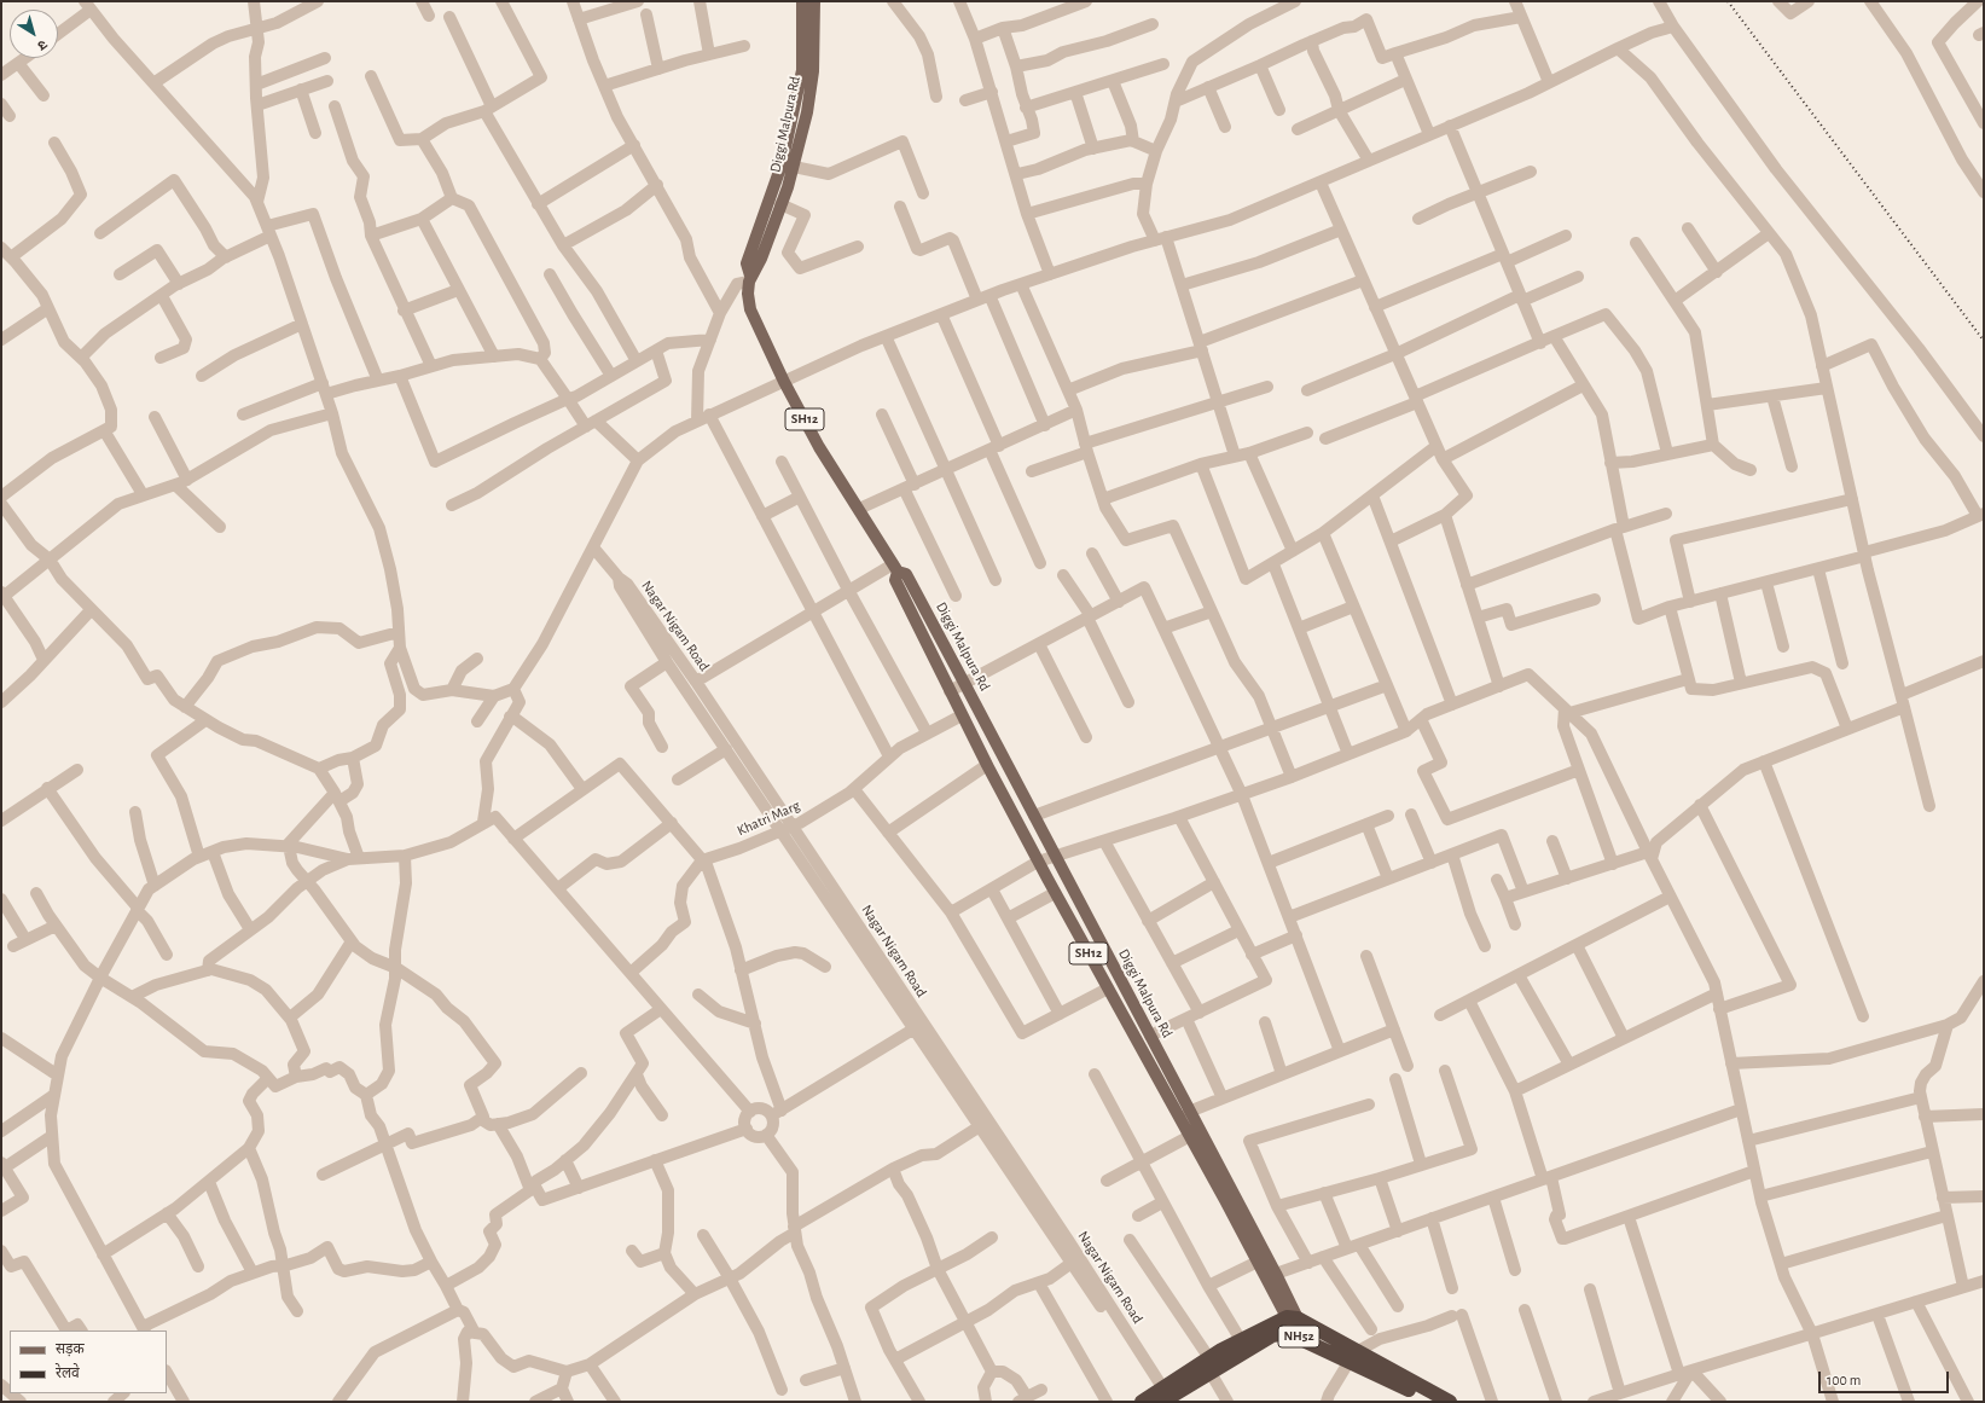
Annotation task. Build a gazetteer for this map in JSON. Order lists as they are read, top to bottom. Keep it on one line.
{"streets":{"highway":["NH52"],"main road":["Diggi Malpura Rd","SH12"],"street":["Nagar Nigam Road","Khatri Marg"]},"crossings":[["Diggi Malpura Rd","Khatri Marg"],["Diggi Malpura Rd","NH52"],["Nagar Nigam Road","Khatri Marg"],["Nagar Nigam Road","NH52"]],"legend":["सड़क","रेलवे"],"scale_bar":"100 m","north":"bottom right"}
